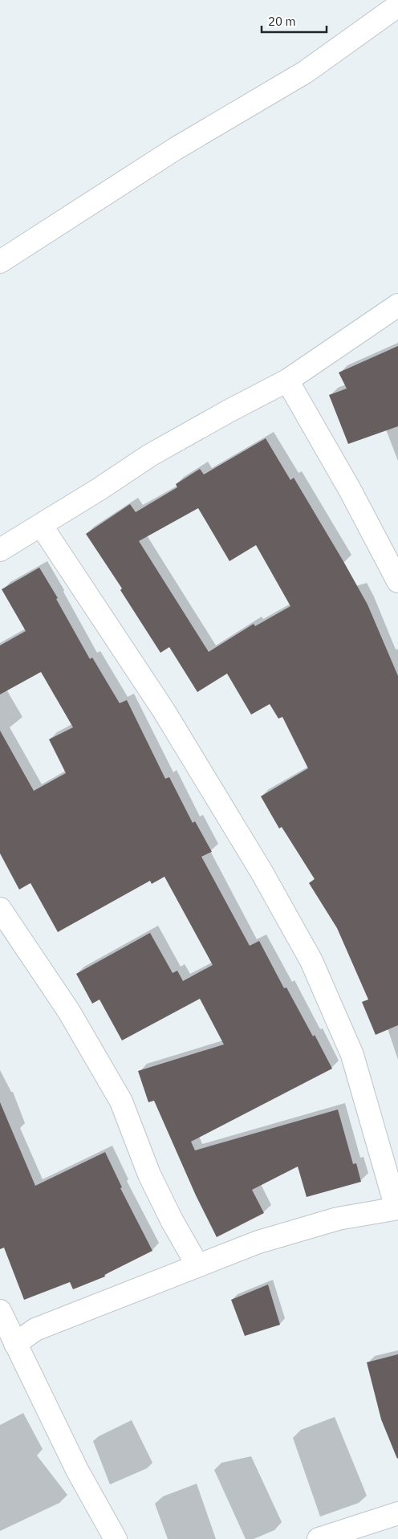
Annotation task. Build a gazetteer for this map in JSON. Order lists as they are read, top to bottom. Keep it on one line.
{"scale_bar":"20 m"}
